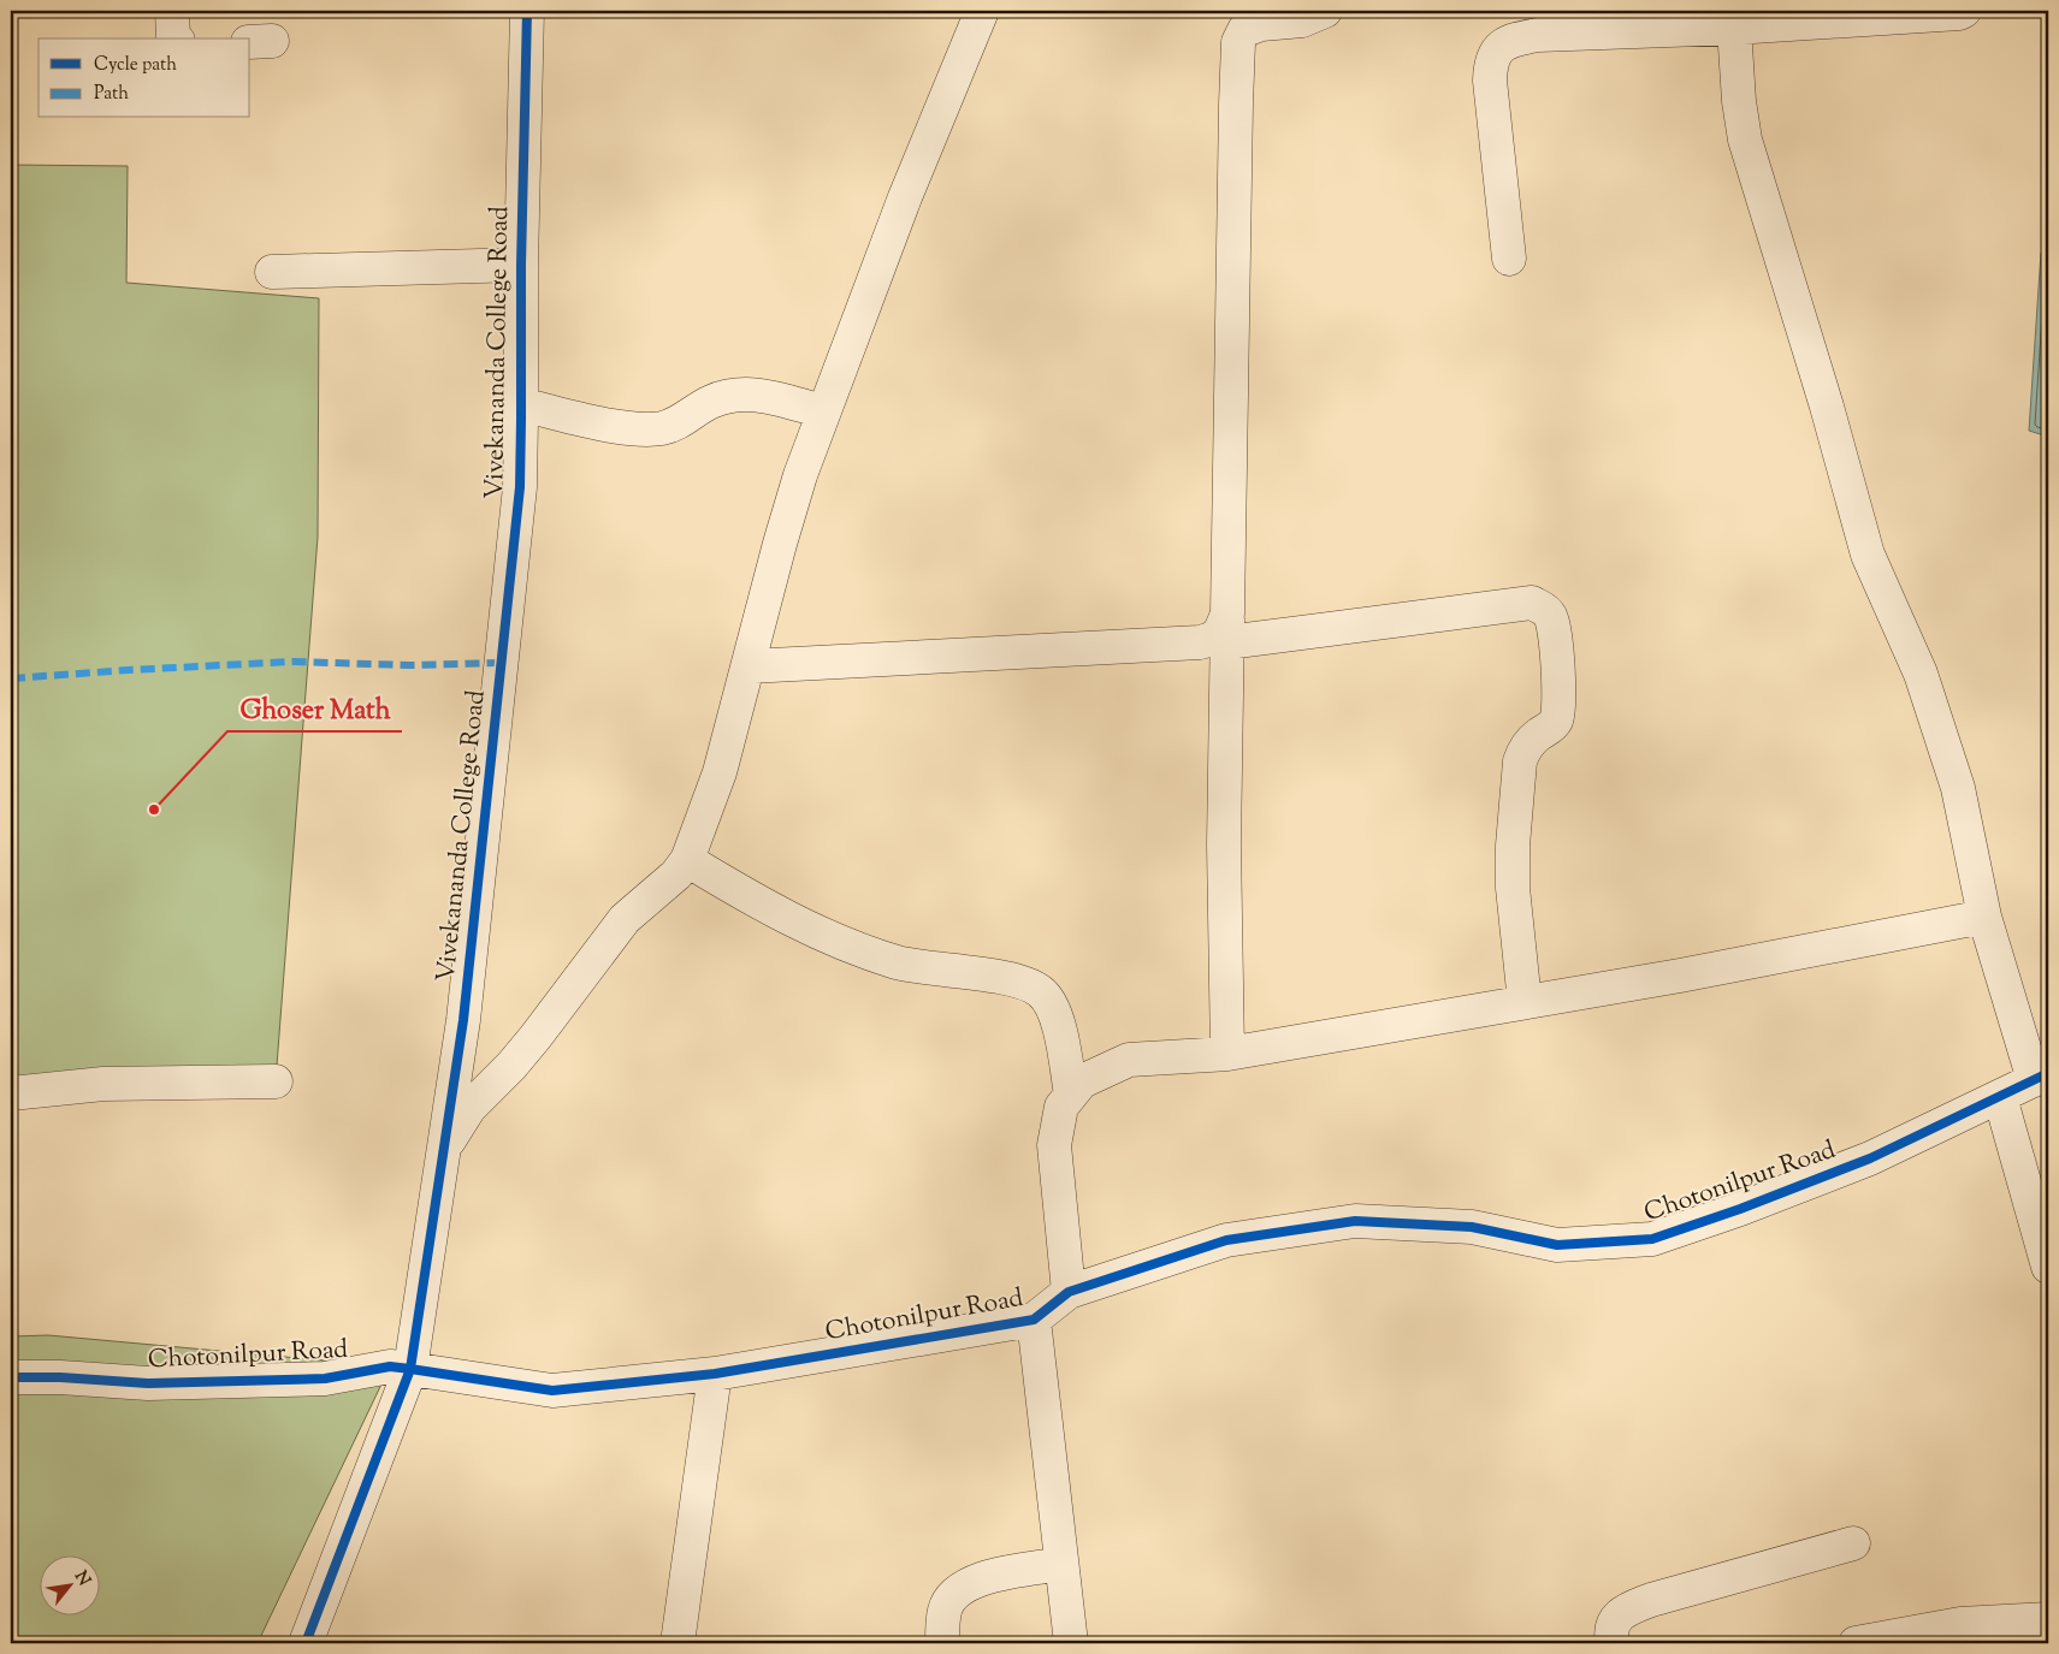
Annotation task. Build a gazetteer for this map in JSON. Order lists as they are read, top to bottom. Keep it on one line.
{"streets":{"street":["Vivekananda College Road","Chotonilpur Road"]},"crossings":[["Vivekananda College Road","Chotonilpur Road"]],"places":["Ghoser Math"],"legend":["Cycle path","Path"],"north":"top right"}
